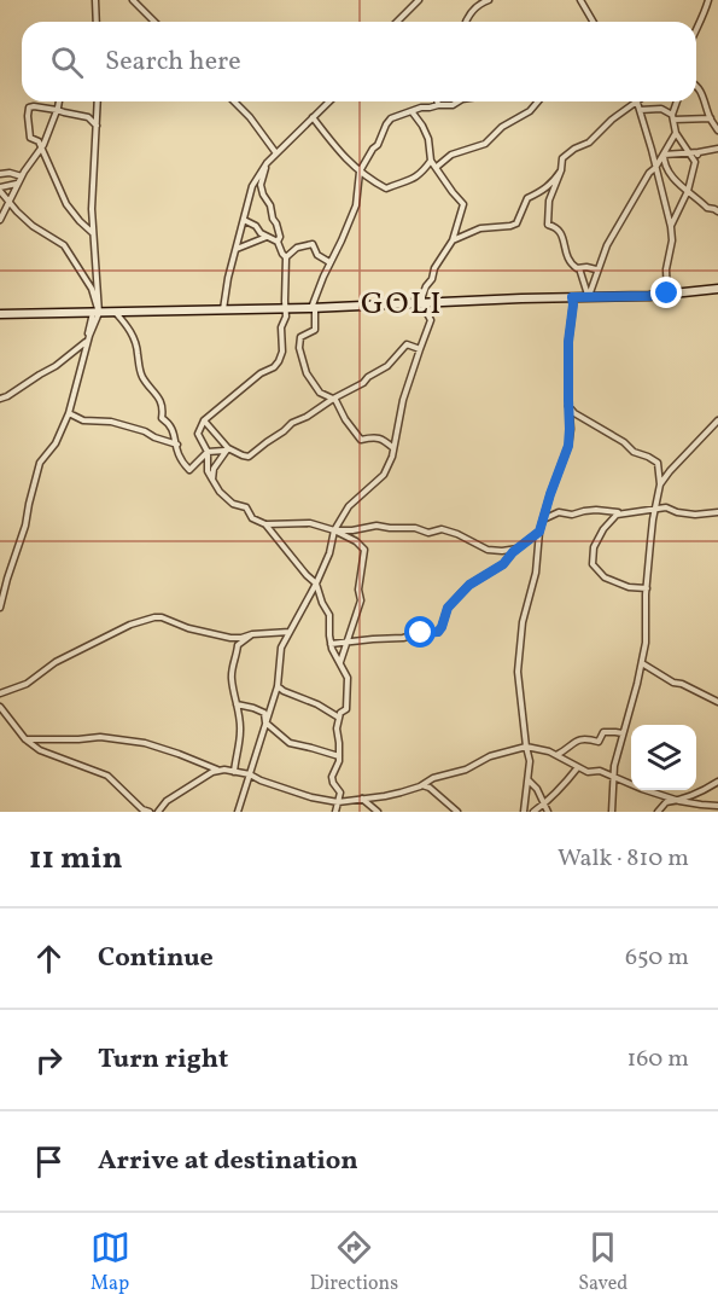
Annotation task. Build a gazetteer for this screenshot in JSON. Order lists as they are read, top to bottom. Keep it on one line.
{"districts":["GOLI"],"page":{"search":"Search here","heading":["11 min","Walk · 810 m"],"list":[["Continue","650 m"],["Turn right","160 m"],"Arrive at destination"],"nav":["Map","Directions","Saved"]}}
